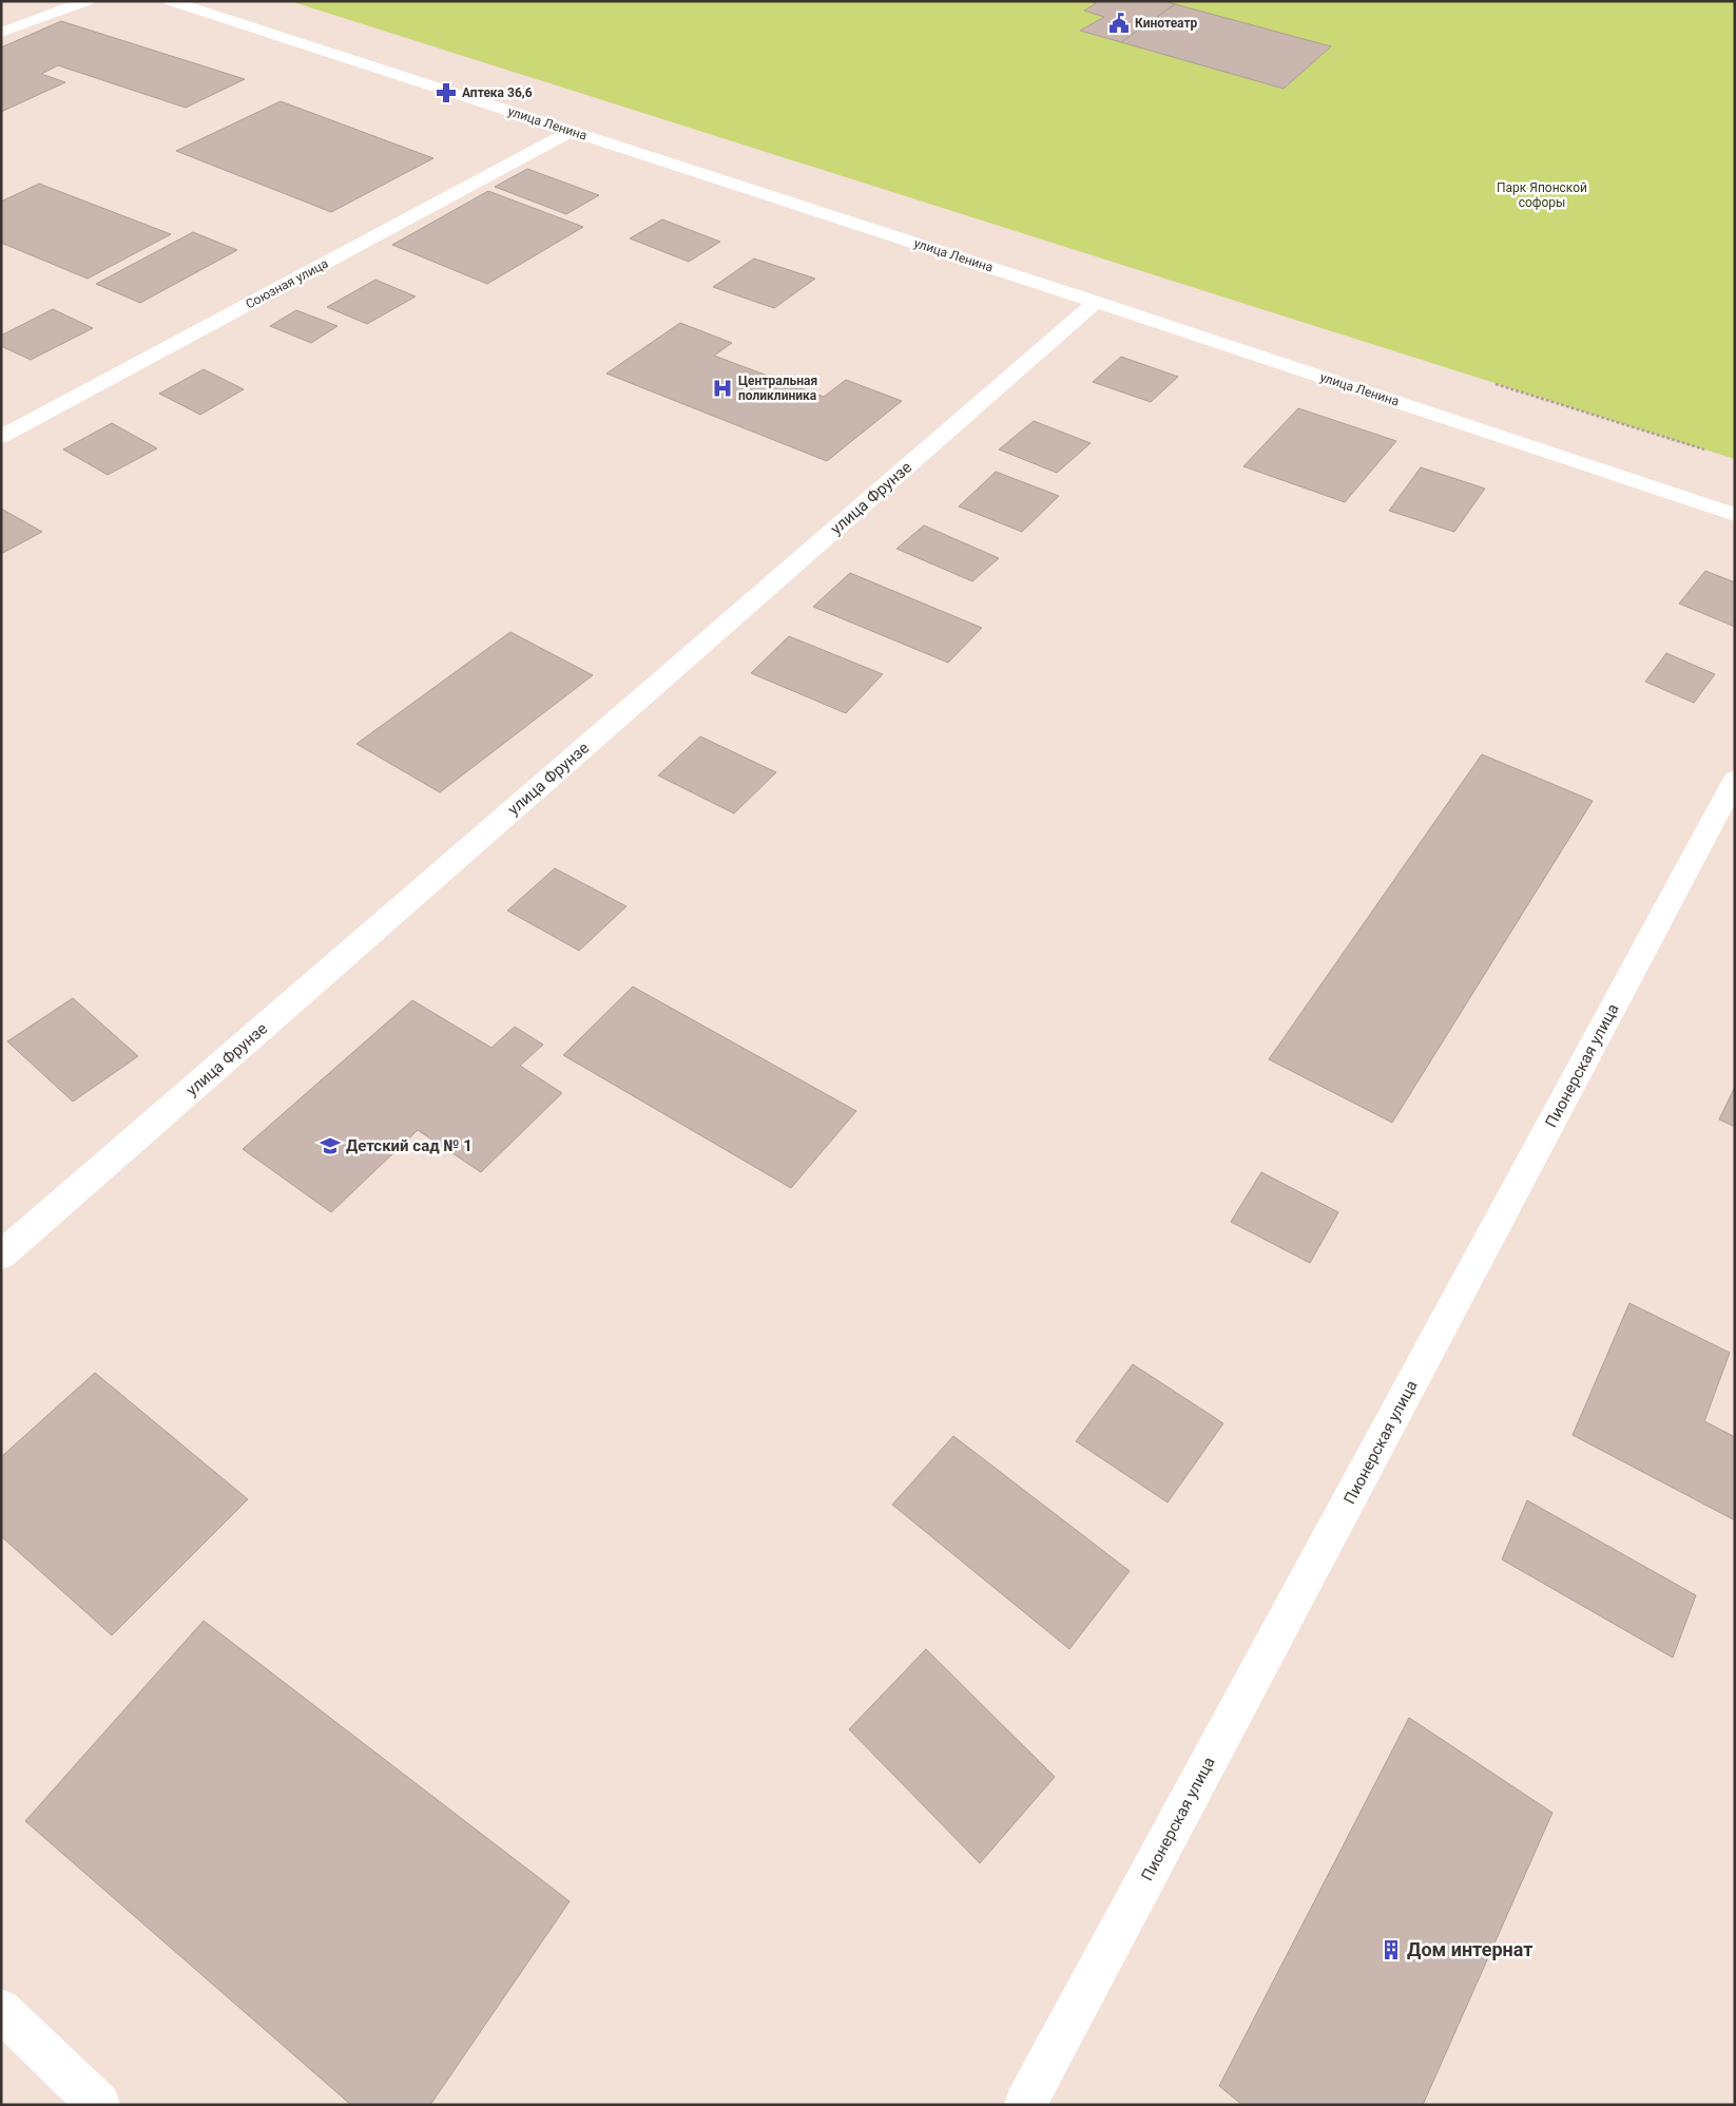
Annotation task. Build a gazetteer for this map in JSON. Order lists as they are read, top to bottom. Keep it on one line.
{"streets":{"street":["улица Ленина","Союзная улица","улица Фрунзе","Пионерская улица"]},"crossings":[["улица Ленина","Союзная улица"],["улица Ленина","улица Фрунзе"]],"parks":["Парк Японской софоры"],"places":{"public building":["Кинотеатр"],"pharmacy":["Аптека 36,6"],"hospital":["Центральная поликлиника"],"school or university":["Детский сад № 1"],"building":["Дом интернат"]}}
